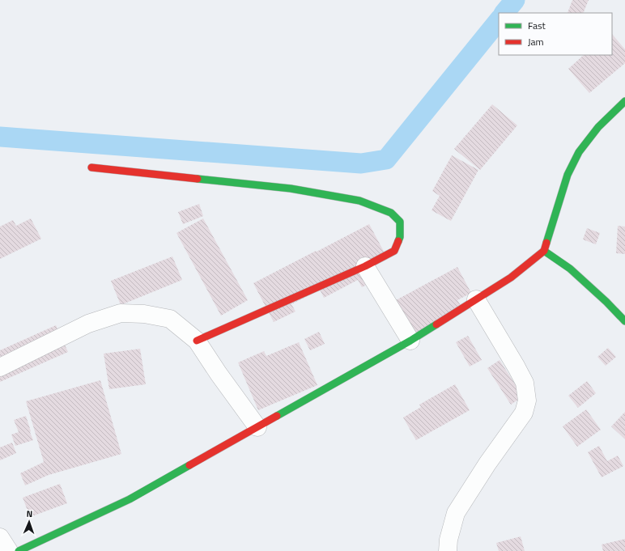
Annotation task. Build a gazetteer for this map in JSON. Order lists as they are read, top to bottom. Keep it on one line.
{"legend":["Fast","Jam"],"north":"top"}
